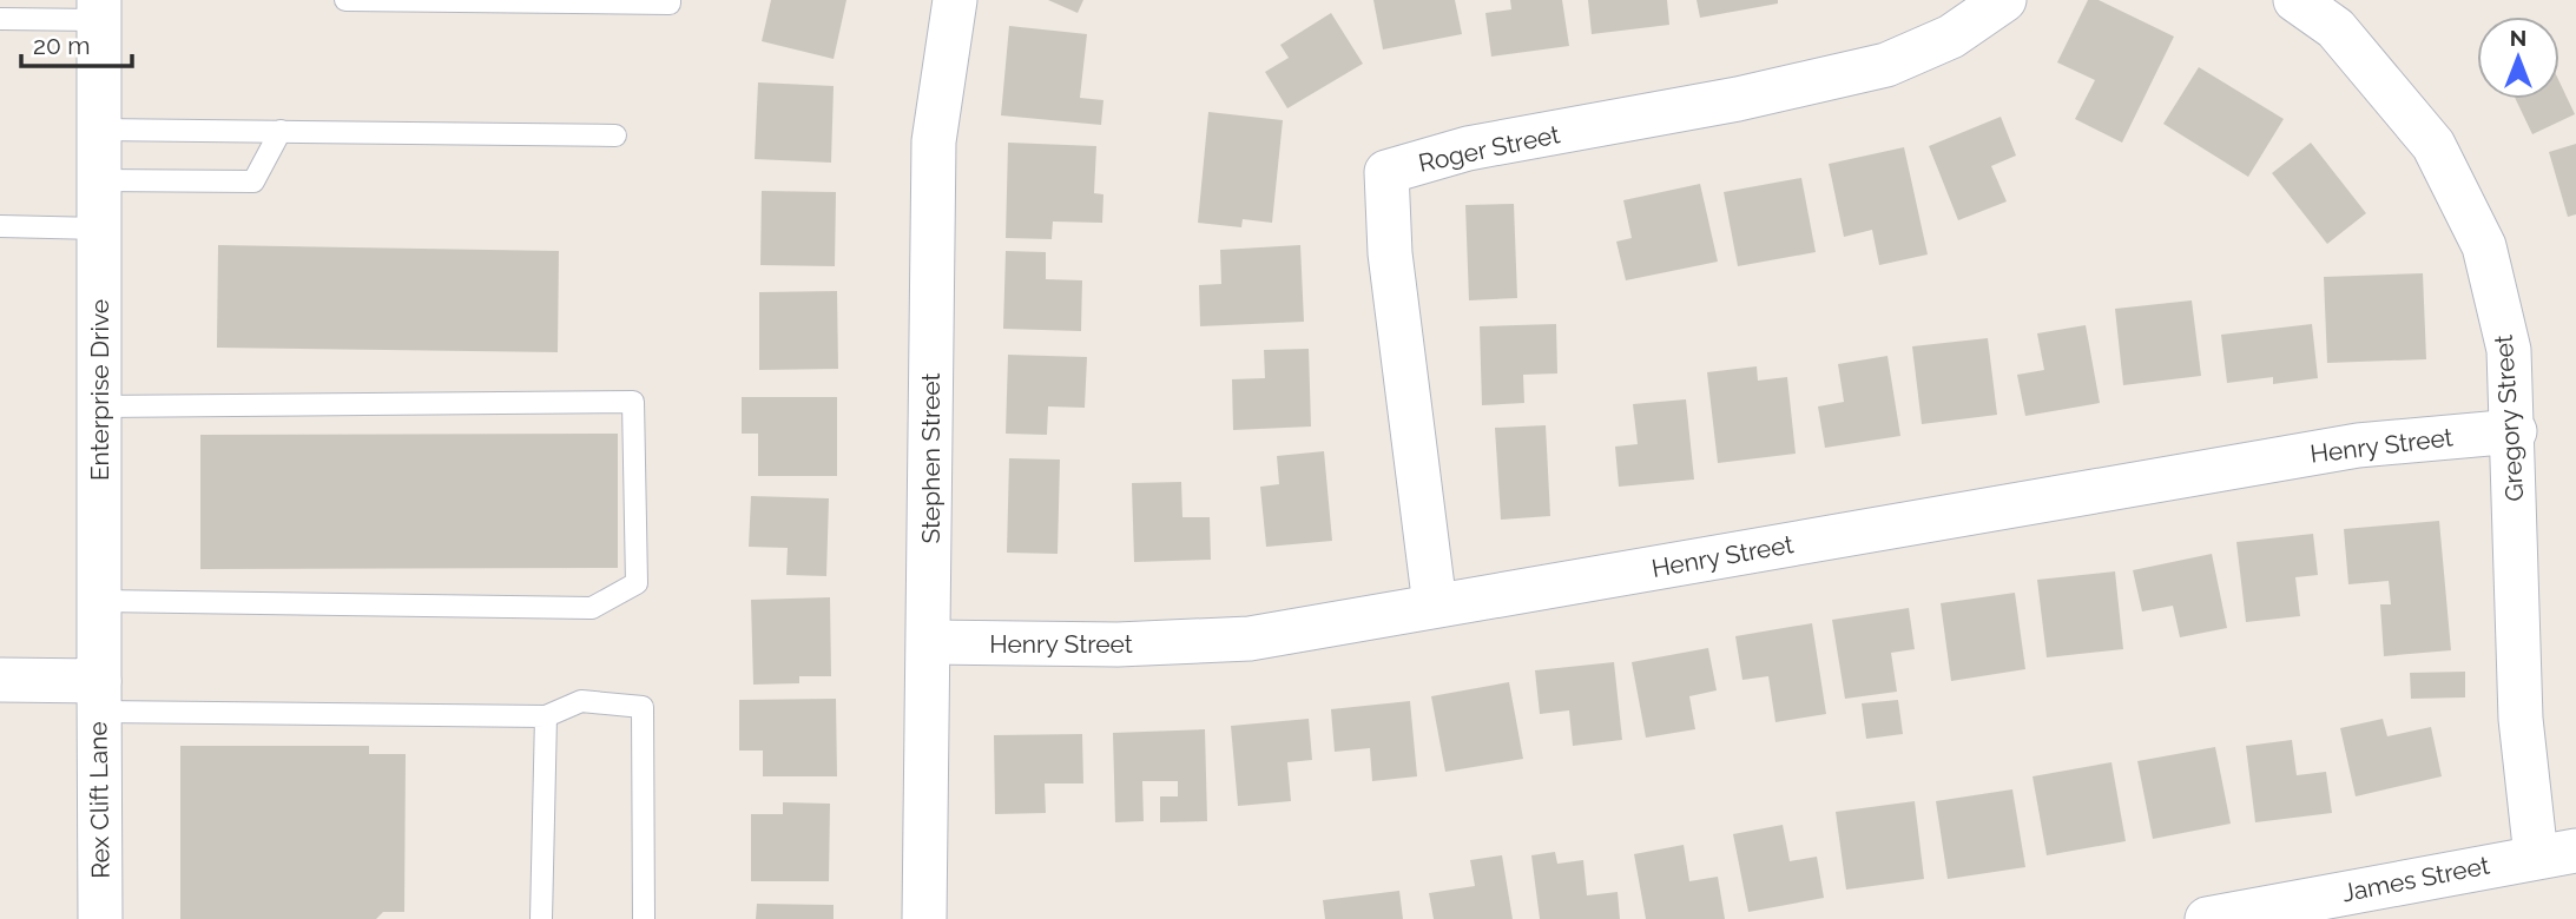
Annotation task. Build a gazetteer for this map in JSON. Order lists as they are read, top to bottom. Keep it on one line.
{"streets":{"street":["Roger Street","Enterprise Drive","Gregory Street","Henry Street","Stephen Street","Rex Clift Lane","James Street"]},"crossings":[["Roger Street","Henry Street"],["Enterprise Drive","Rex Clift Lane"],["Gregory Street","Henry Street"],["Gregory Street","James Street"],["Henry Street","Stephen Street"]],"scale_bar":"20 m","north":"top"}
